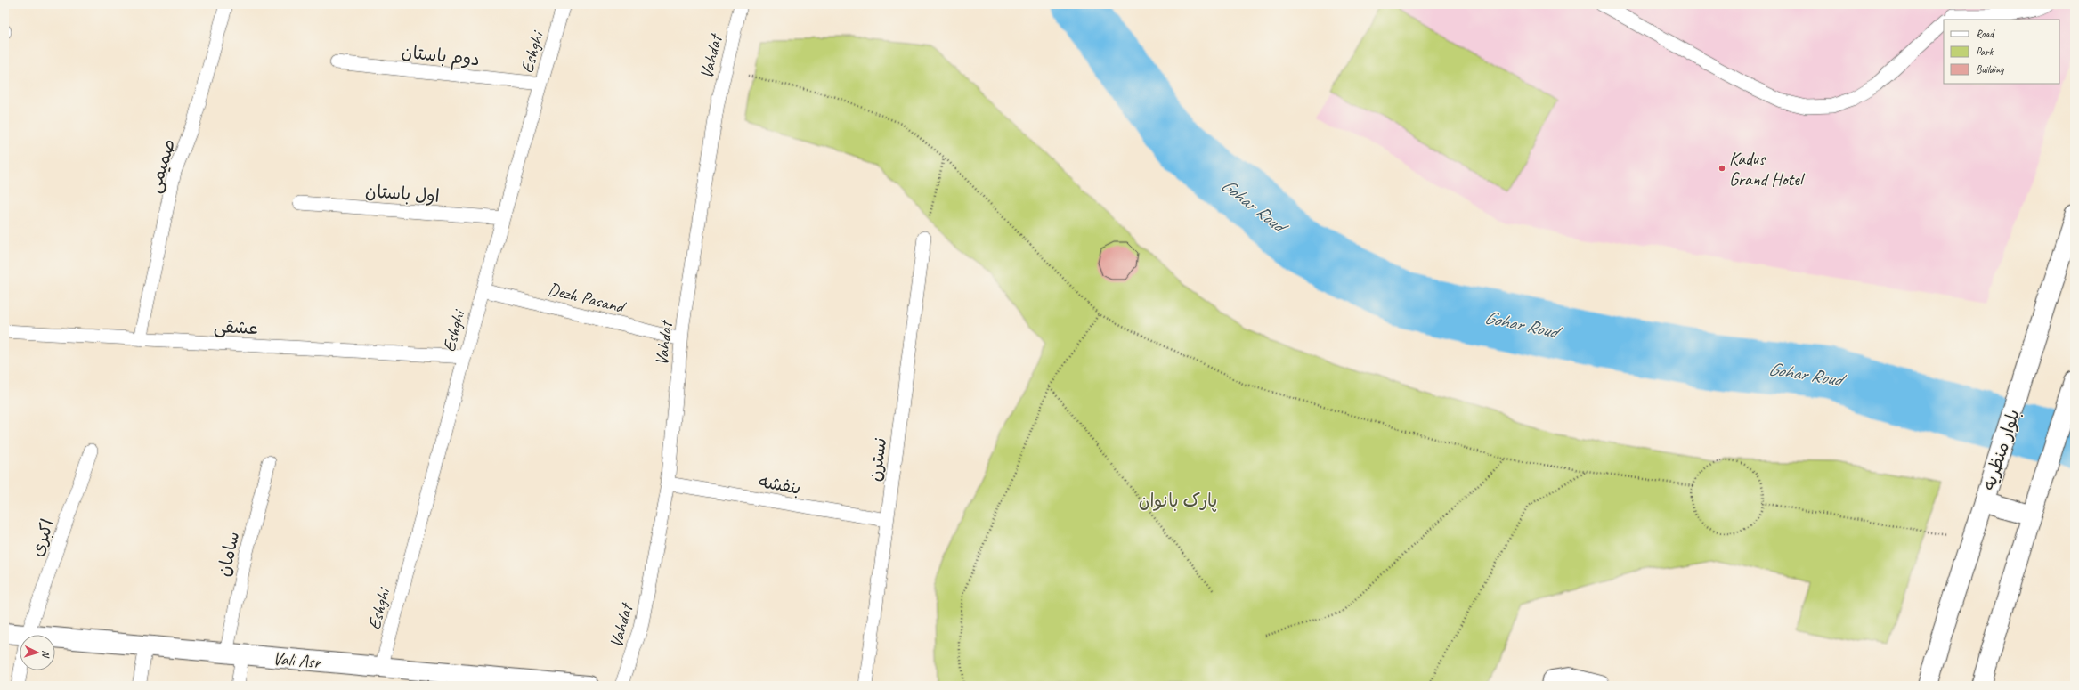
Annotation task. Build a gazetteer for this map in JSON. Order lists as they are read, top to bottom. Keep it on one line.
{"streets":{"main road":["بلوار منظریه","Vali Asr"],"lane":["Eshghi","دوم باستان","Vahdat","صمیمی","اول باستان","Dezh Pasand","عشقی","نسترن","بنفشه","اکبری","سامان"]},"crossings":[["Eshghi","دوم باستان"],["Eshghi","اول باستان"],["Eshghi","Dezh Pasand"],["Eshghi","عشقی"],["Eshghi","Vali Asr"],["Vahdat","Dezh Pasand"],["Vahdat","بنفشه"],["صمیمی","عشقی"],["نسترن","بنفشه"],["سامان","Vali Asr"]],"water":["Gohar Roud"],"parks":["پارک بانوان"],"places":["Kadus Grand Hotel"],"legend":["Road","Park","Building"],"north":"right"}
